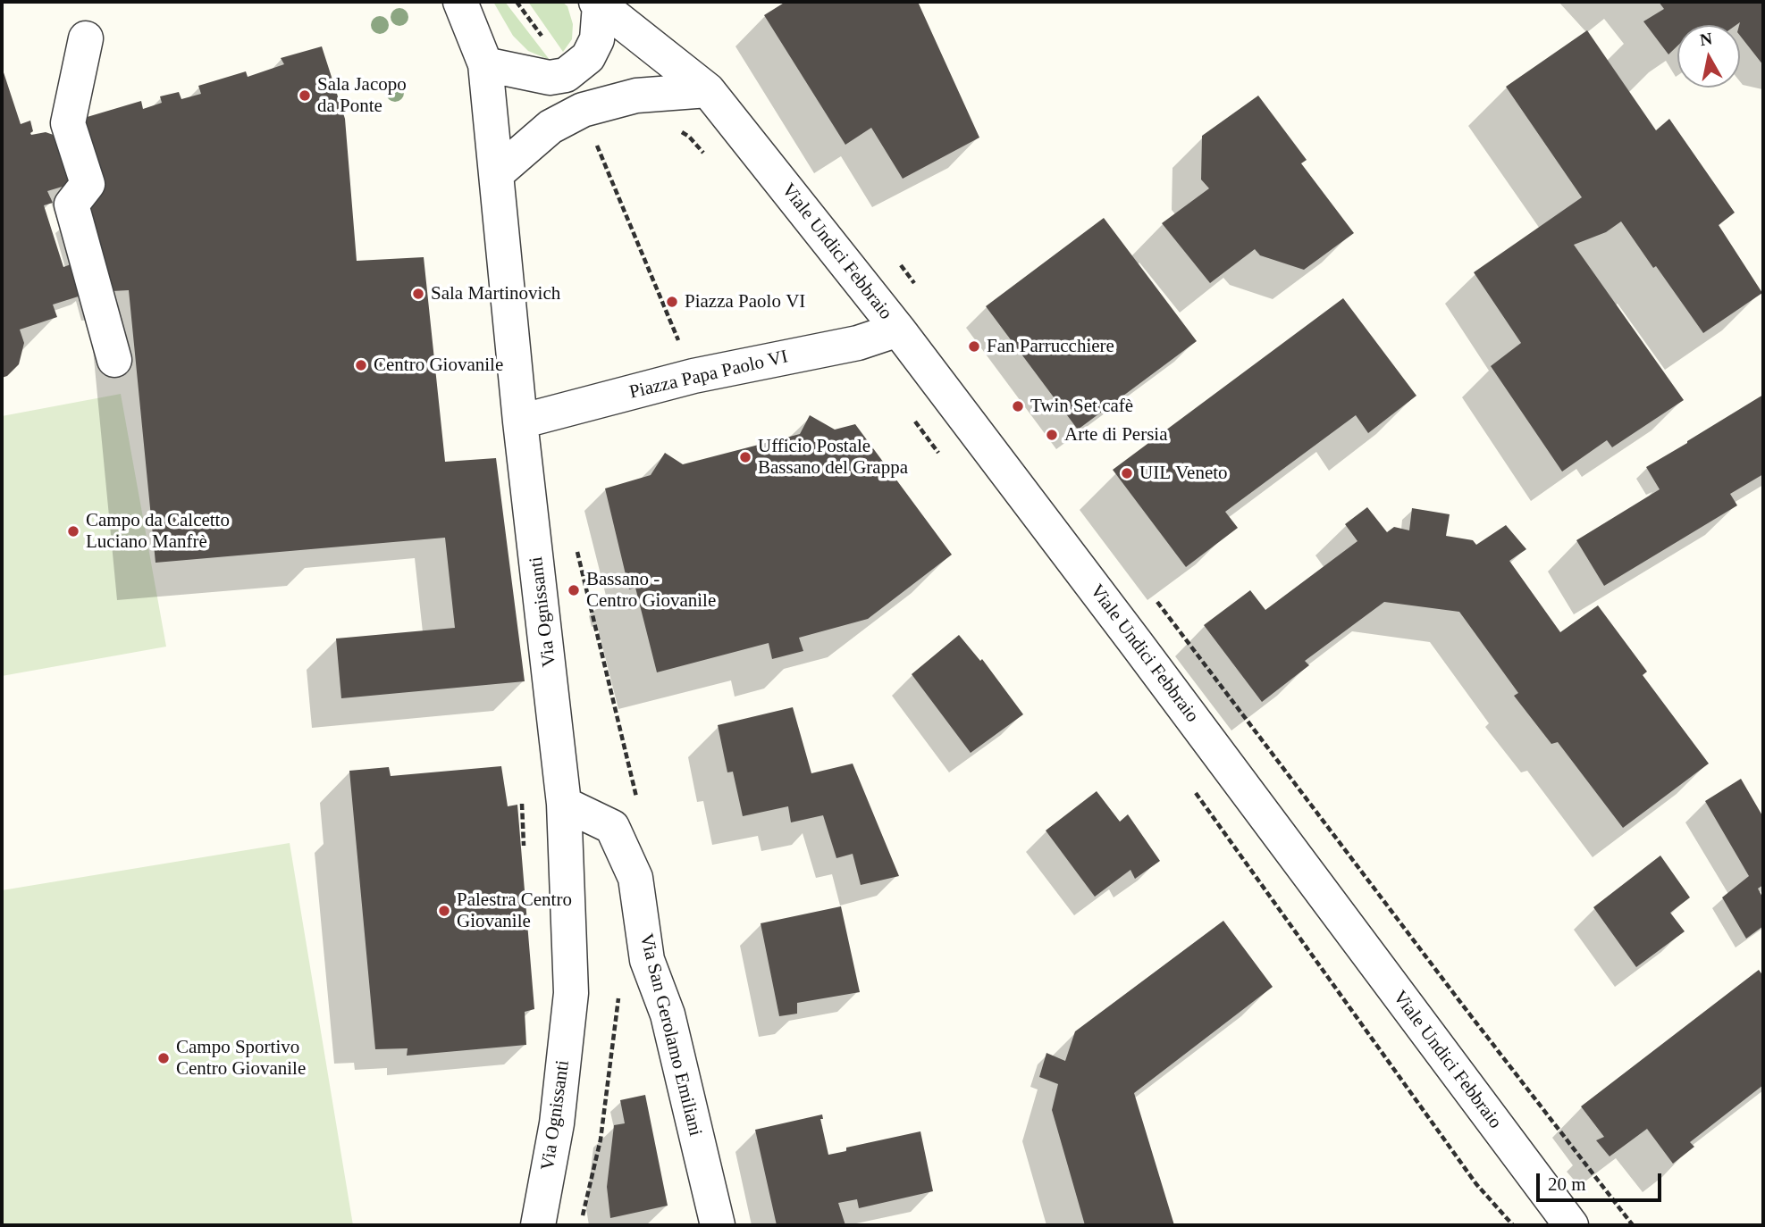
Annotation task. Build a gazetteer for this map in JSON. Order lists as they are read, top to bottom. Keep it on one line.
{"streets":{"street":["Viale Undici Febbraio","Piazza Papa Paolo VI","Via Ognissanti","Via San Gerolamo Emiliani"]},"crossings":[["Viale Undici Febbraio","Piazza Papa Paolo VI"],["Viale Undici Febbraio","Via Ognissanti"],["Piazza Papa Paolo VI","Via Ognissanti"],["Via Ognissanti","Via San Gerolamo Emiliani"]],"places":["Sala Jacopo da Ponte","Sala Martinovich","Piazza Paolo VI","Fan Parrucchiere","Centro Giovanile","Twin Set cafè","Arte di Persia","Ufficio Postale Bassano del Grappa","UIL Veneto","Campo da Calcetto Luciano Manfrè","Bassano - Centro Giovanile","Palestra Centro Giovanile","Campo Sportivo Centro Giovanile"],"scale_bar":"20 m","north":"top"}
